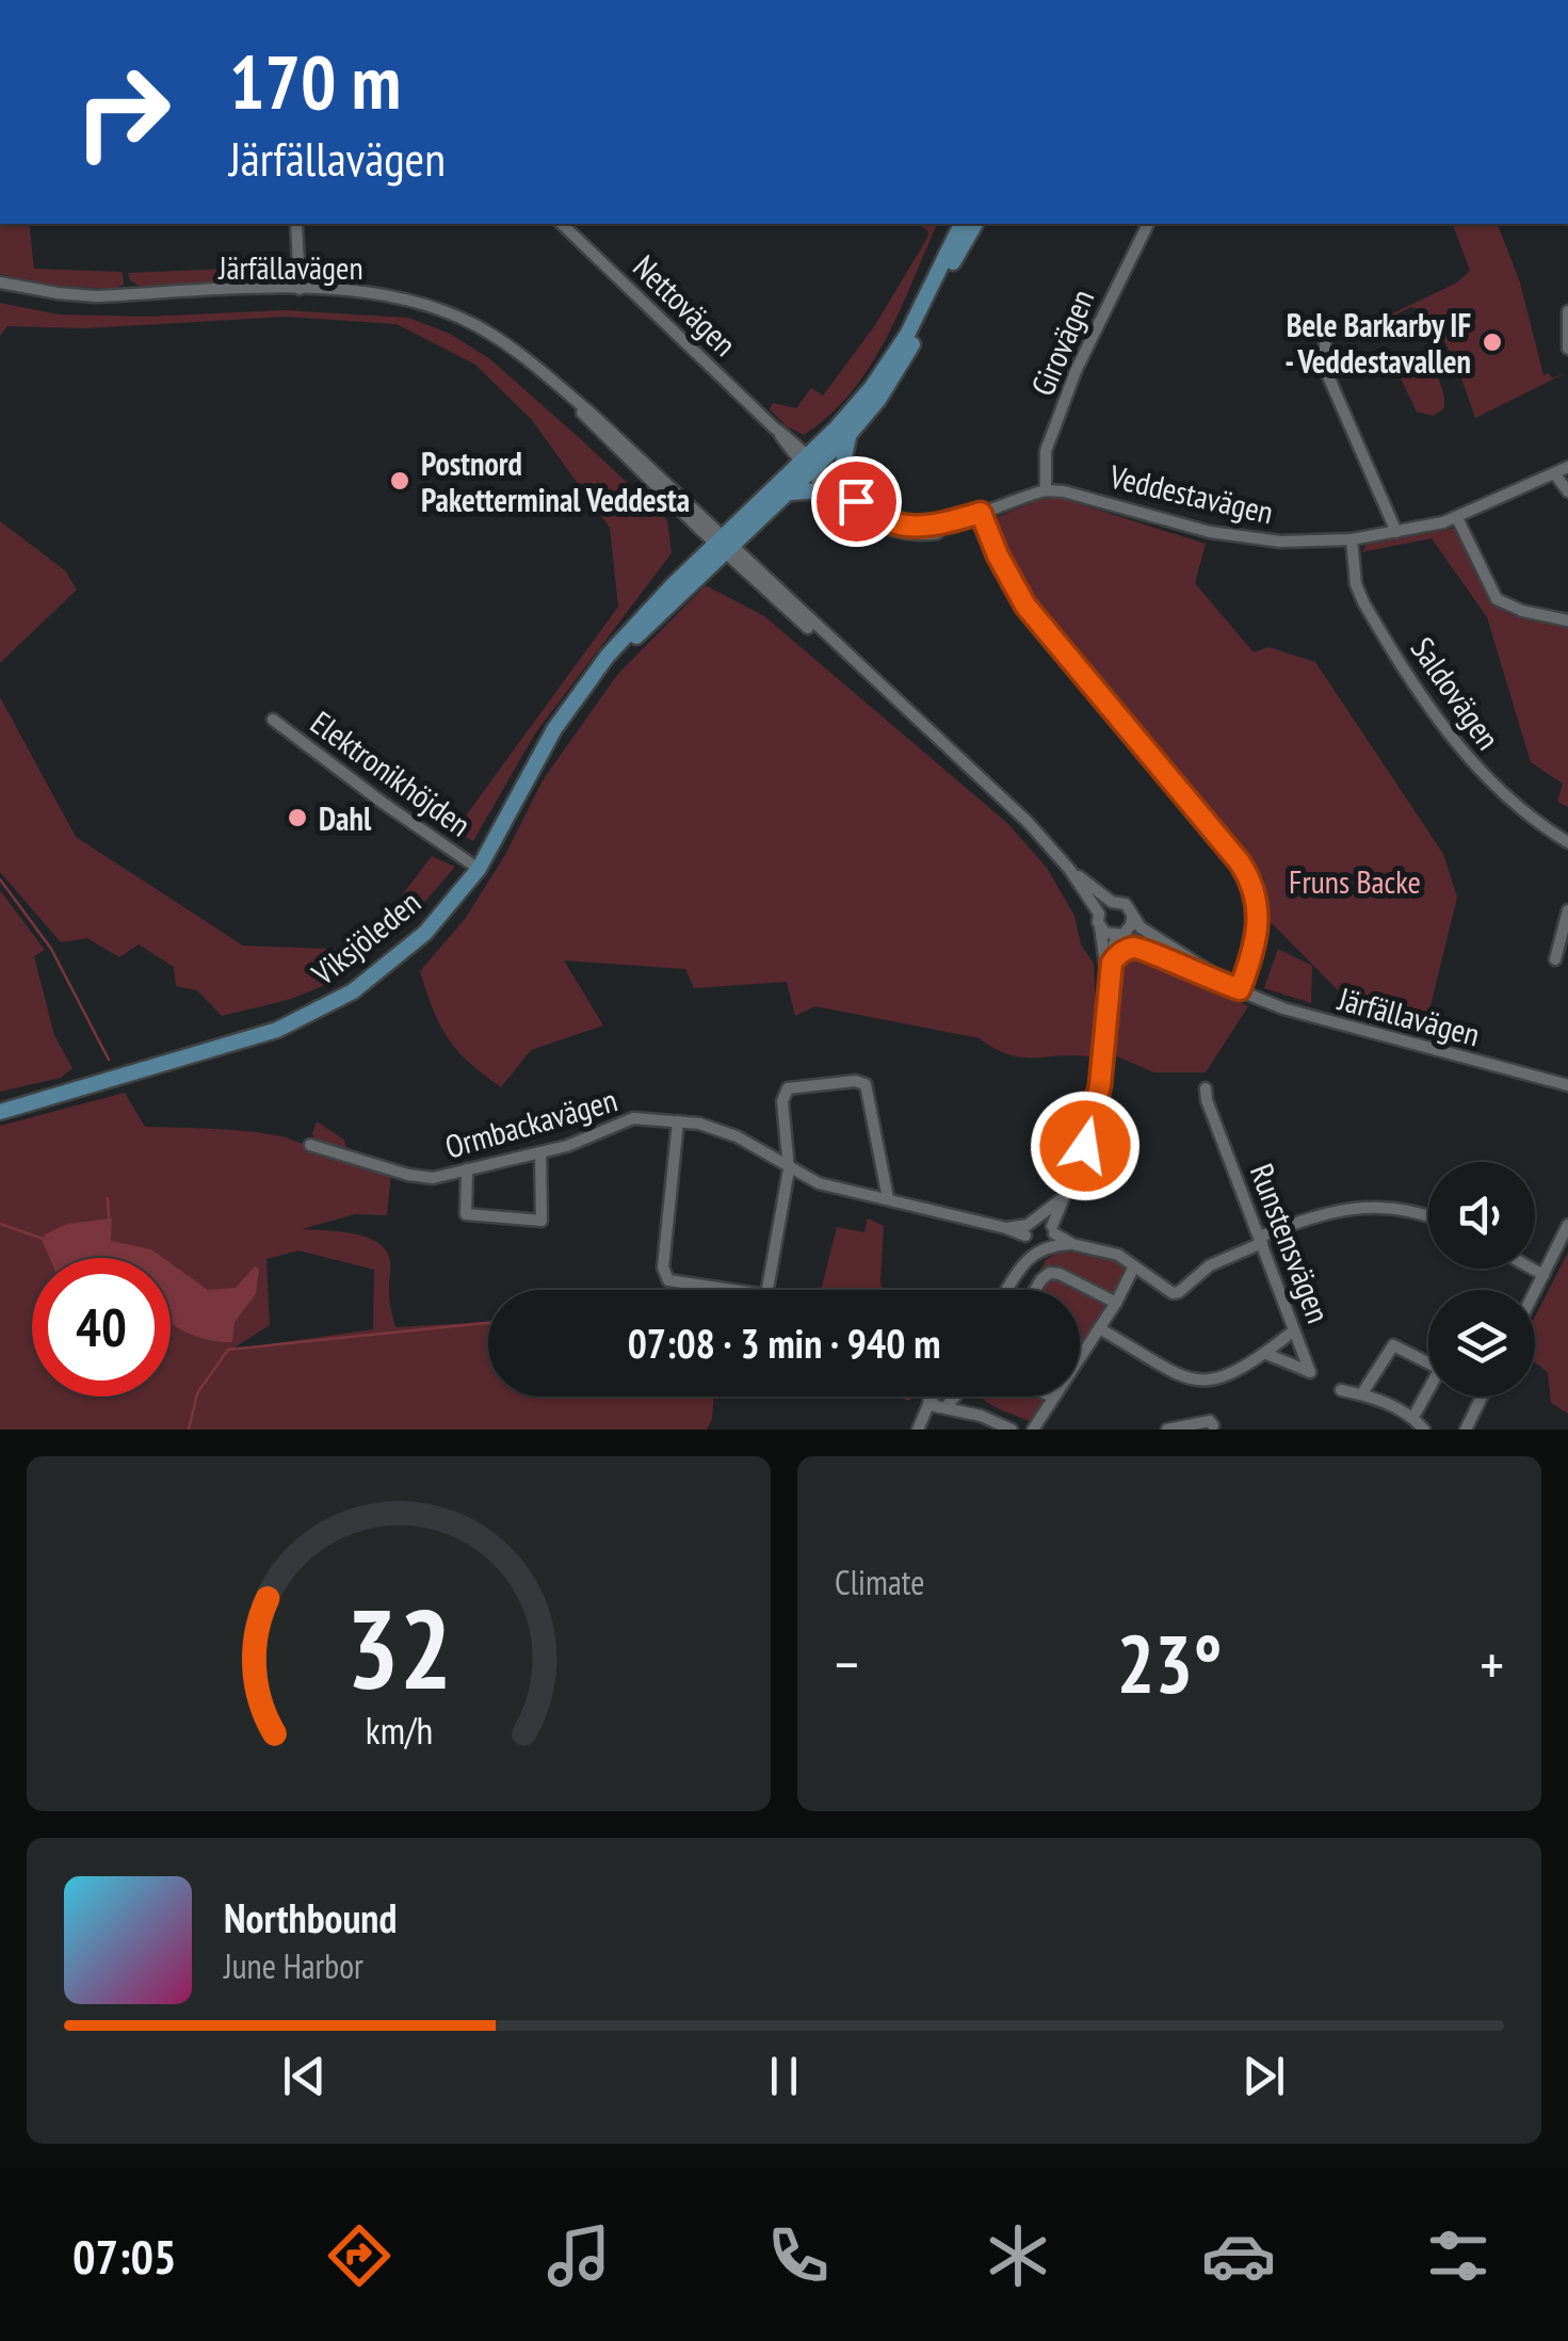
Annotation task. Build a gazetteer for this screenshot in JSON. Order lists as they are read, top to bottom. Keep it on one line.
{"streets":{"main road":["Viksjöleden"],"street":["Järfällavägen","Nettovägen","Girovägen","Veddestavägen","Saldovägen","Elektronikhöjden","Ormbackavägen","Runstensvägen"]},"crossings":[["Järfällavägen","Viksjöleden"],["Nettovägen","Viksjöleden"],["Girovägen","Veddestavägen"],["Veddestavägen","Saldovägen"],["Elektronikhöjden","Viksjöleden"]],"parks":["Fruns Backe"],"places":["Bele Barkarby IF - Veddestavallen","Postnord Paketterminal Veddesta","Dahl"],"page":{"turn":["170 m","Järfällavägen"],"limit":"40","trip":"07:08 · 3 min · 940 m","tile":"Climate","heat":["−","23°","+"],"song":["Northbound","June Harbor"],"tabs":"07:05","gauge":["32","km/h"]}}
